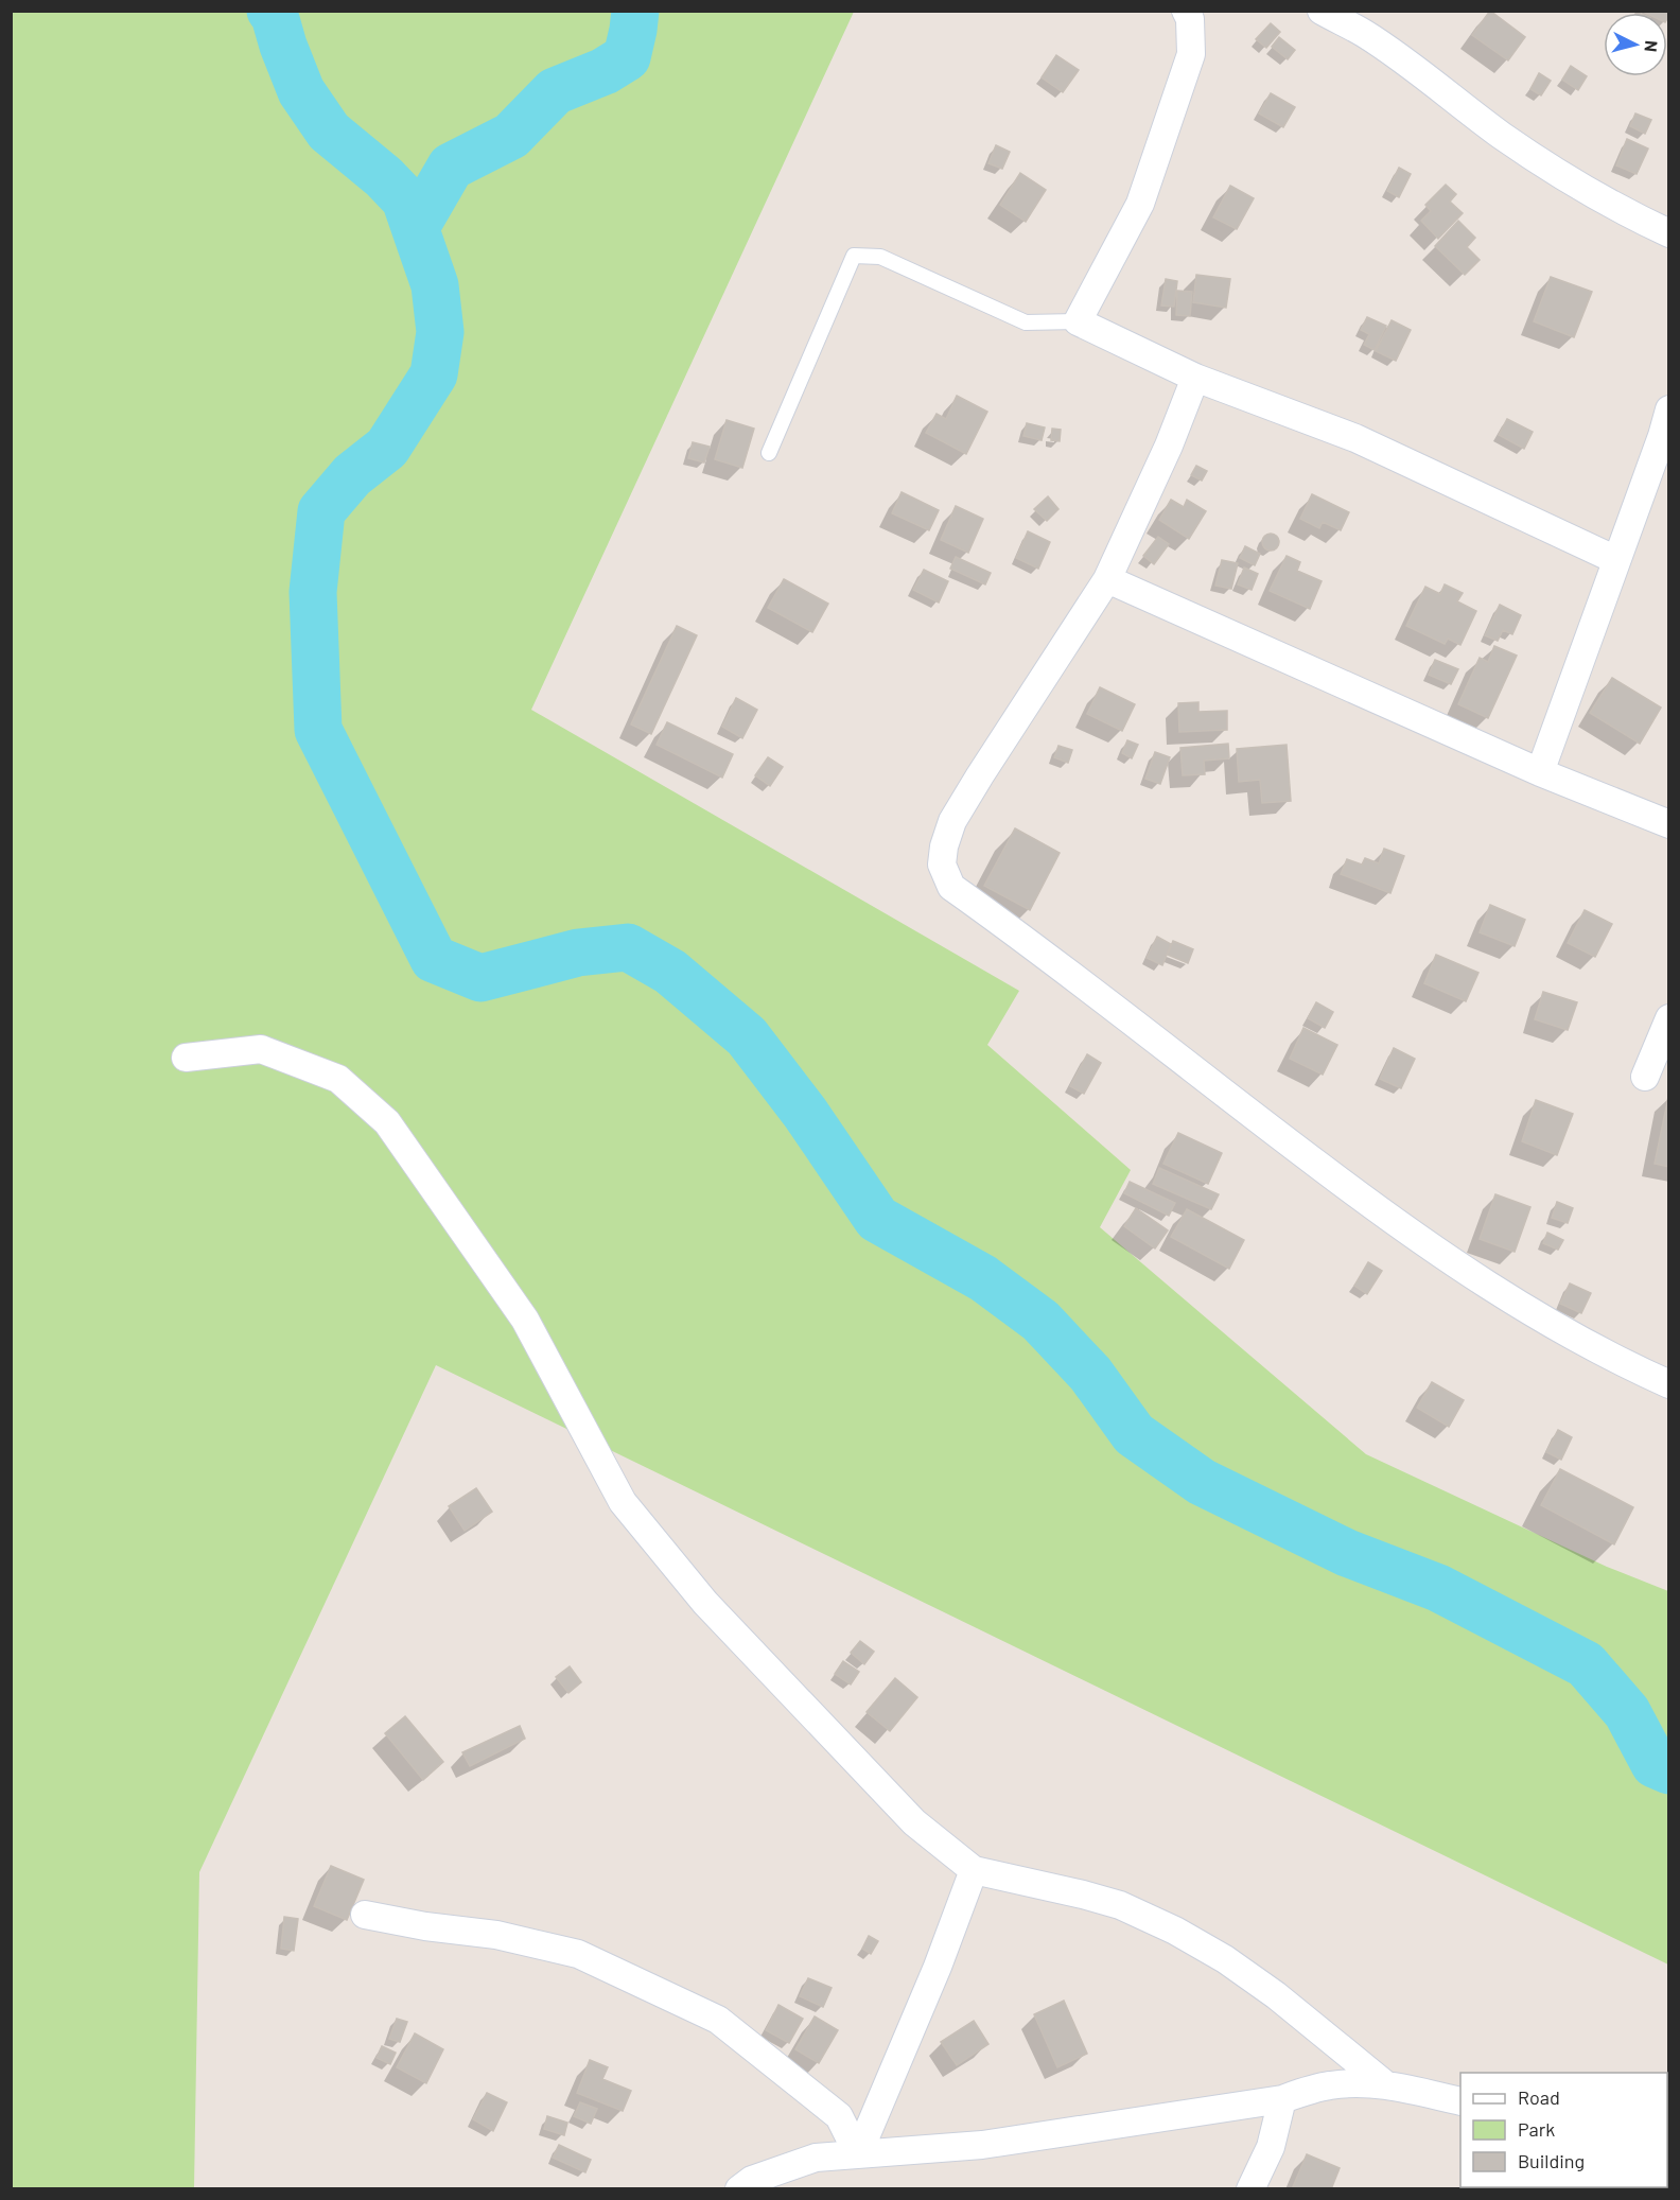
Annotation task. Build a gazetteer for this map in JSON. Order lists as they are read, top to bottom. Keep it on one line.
{"legend":["Road","Park","Building"],"north":"right"}
